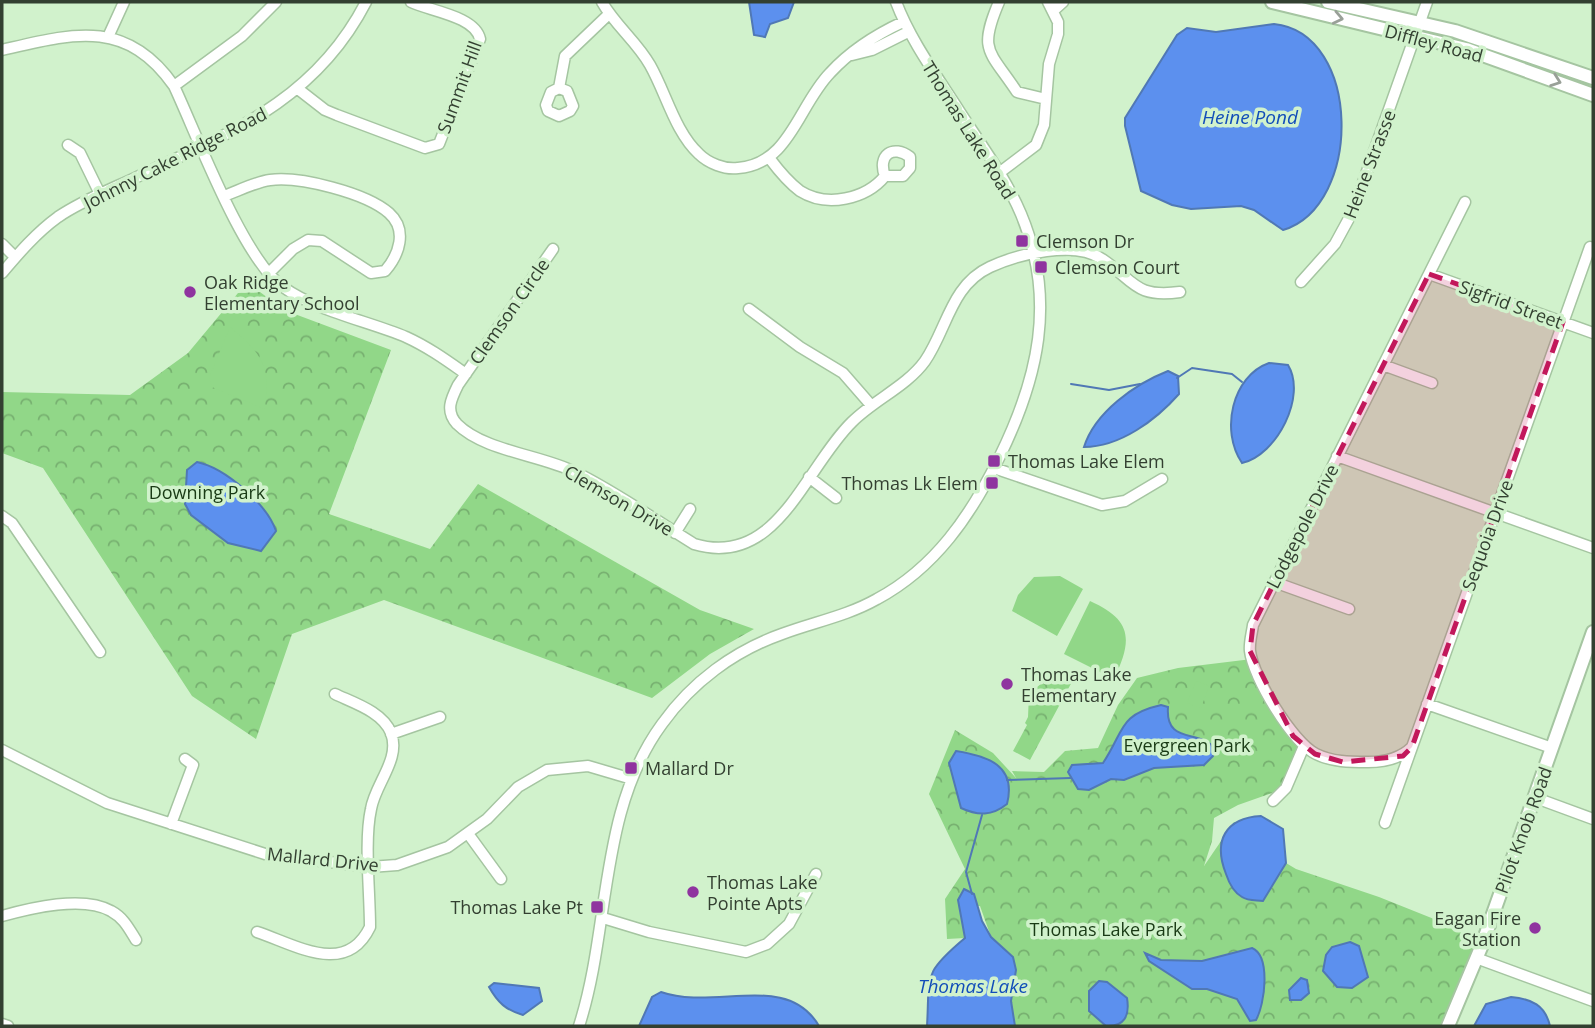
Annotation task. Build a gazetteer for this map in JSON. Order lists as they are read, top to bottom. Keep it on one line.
{"streets":{"main road":["Diffley Road","Pilot Knob Road"],"street":["Summit Hill","Thomas Lake Road","Johnny Cake Ridge Road","Heine Strasse","Sigfrid Street","Clemson Circle","Clemson Drive","Lodgepole Drive","Sequoia Drive","Mallard Drive"]},"crossings":[["Diffley Road","Heine Strasse"],["Summit Hill","Johnny Cake Ridge Road"],["Thomas Lake Road","Clemson Drive"],["Thomas Lake Road","Mallard Drive"],["Sigfrid Street","Lodgepole Drive"],["Sigfrid Street","Sequoia Drive"],["Clemson Circle","Clemson Drive"],["Lodgepole Drive","Sequoia Drive"]],"water":["Heine Pond","Thomas Lake"],"parks":["Downing Park","Evergreen Park","Thomas Lake Park"],"places":{"transit":["Clemson Dr","Clemson Court","Thomas Lake Elem","Thomas Lk Elem","Mallard Dr","Thomas Lake Pt"],"other":["Oak Ridge Elementary School","Thomas Lake Elementary","Thomas Lake Pointe Apts","Eagan Fire Station"]}}
